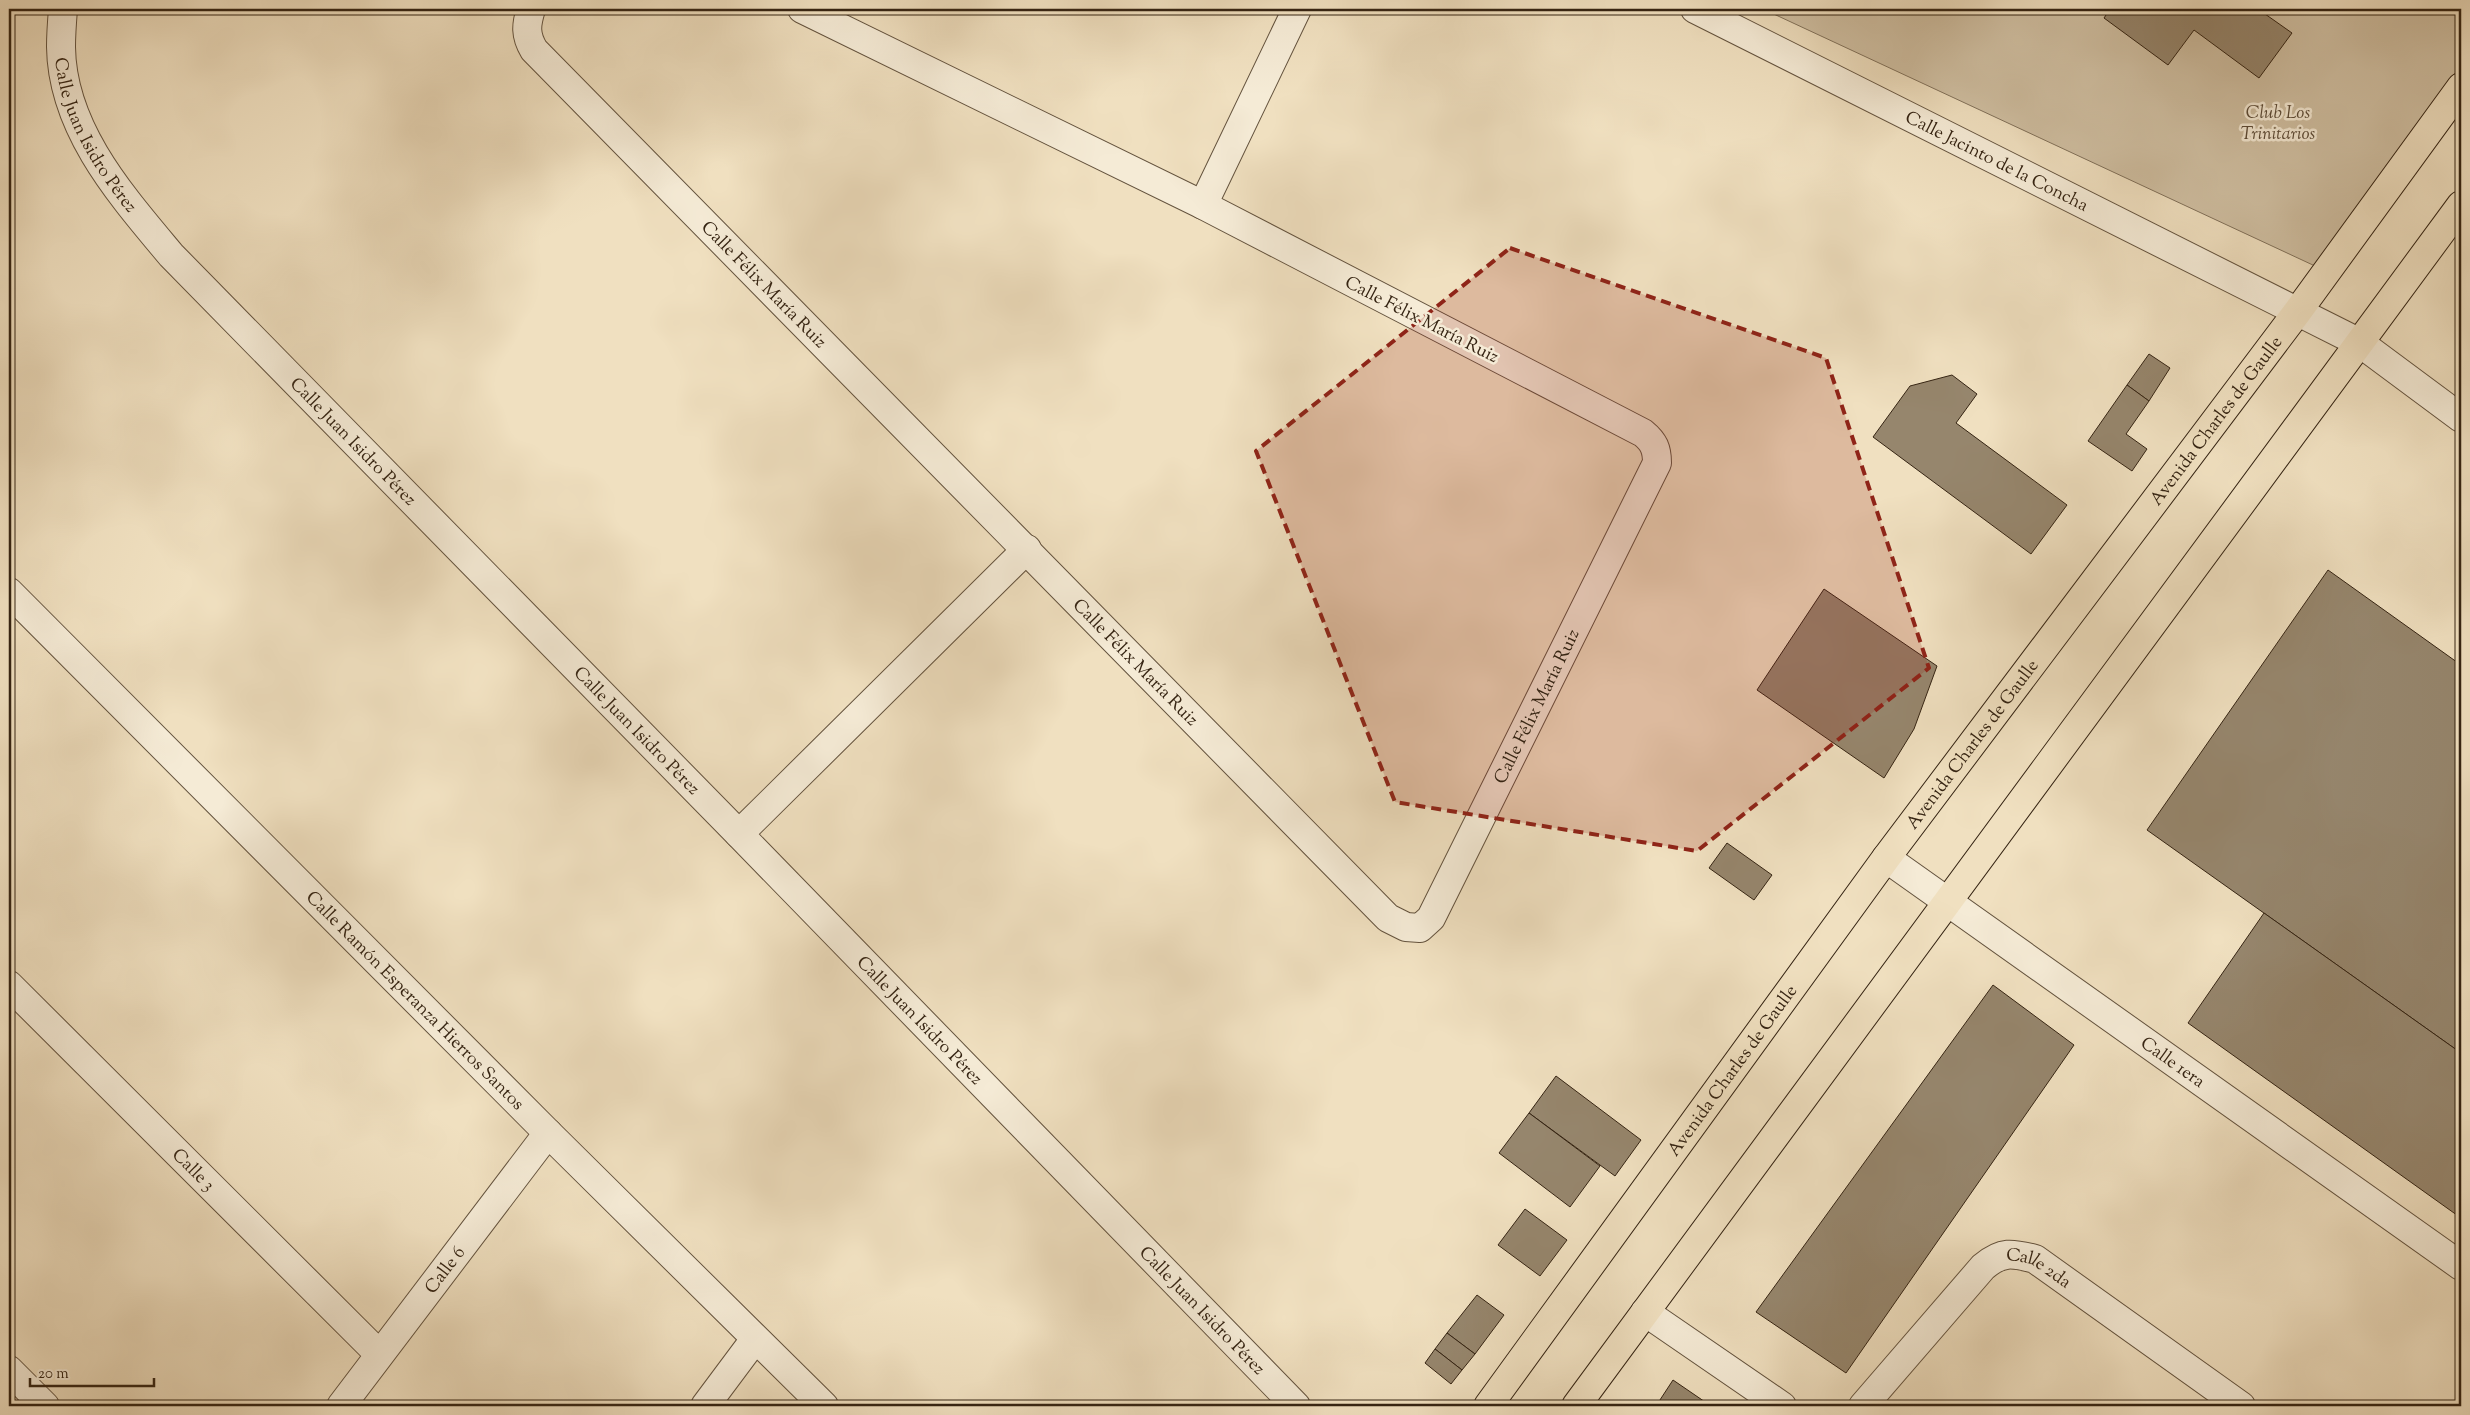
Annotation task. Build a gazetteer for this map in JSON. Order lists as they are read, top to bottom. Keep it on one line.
{"streets":{"main road":["Avenida Charles de Gaulle"],"street":["Calle Juan Isidro Pérez","Calle Jacinto de la Concha","Calle Félix María Ruiz","Calle Ramón Esperanza Hierros Santos","Calle 1era","Calle 3","Calle 6","Calle 2da"]},"crossings":[["Calle Jacinto de la Concha","Avenida Charles de Gaulle"],["Avenida Charles de Gaulle","Calle 1era"],["Calle Ramón Esperanza Hierros Santos","Calle 6"],["Calle 3","Calle 6"]],"parks":["Club Los Trinitarios"],"scale_bar":"20 m"}
